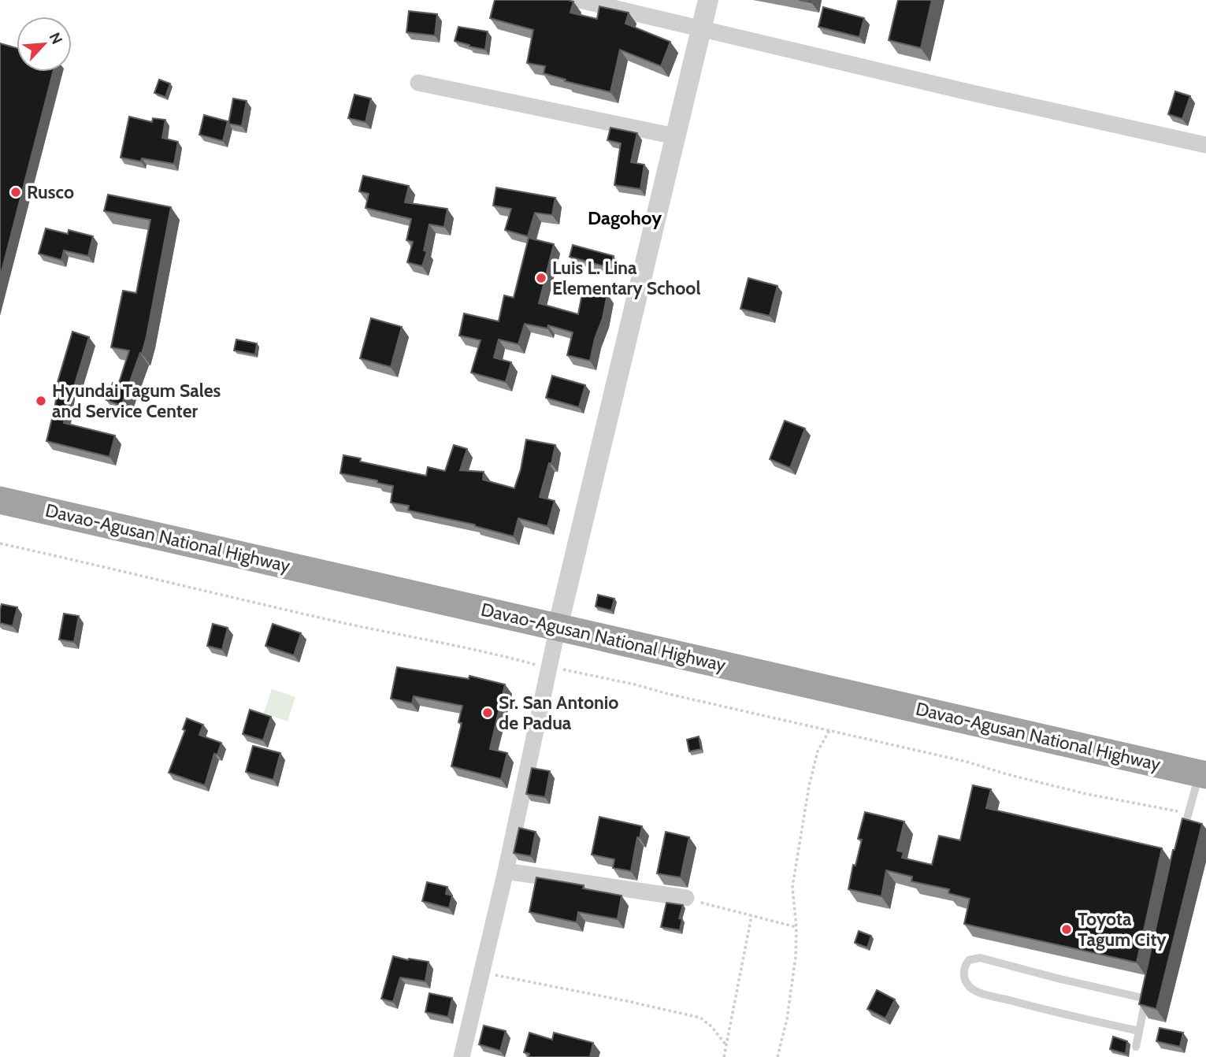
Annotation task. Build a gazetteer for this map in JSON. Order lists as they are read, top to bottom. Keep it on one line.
{"streets":{"highway":["Davao-Agusan National Highway"]},"districts":["Dagohoy"],"places":["Rusco","Luis L. Lina Elementary School","Hyundai Tagum Sales and Service Center","Sr. San Antonio de Padua","Toyota Tagum City"],"north":"top right"}
